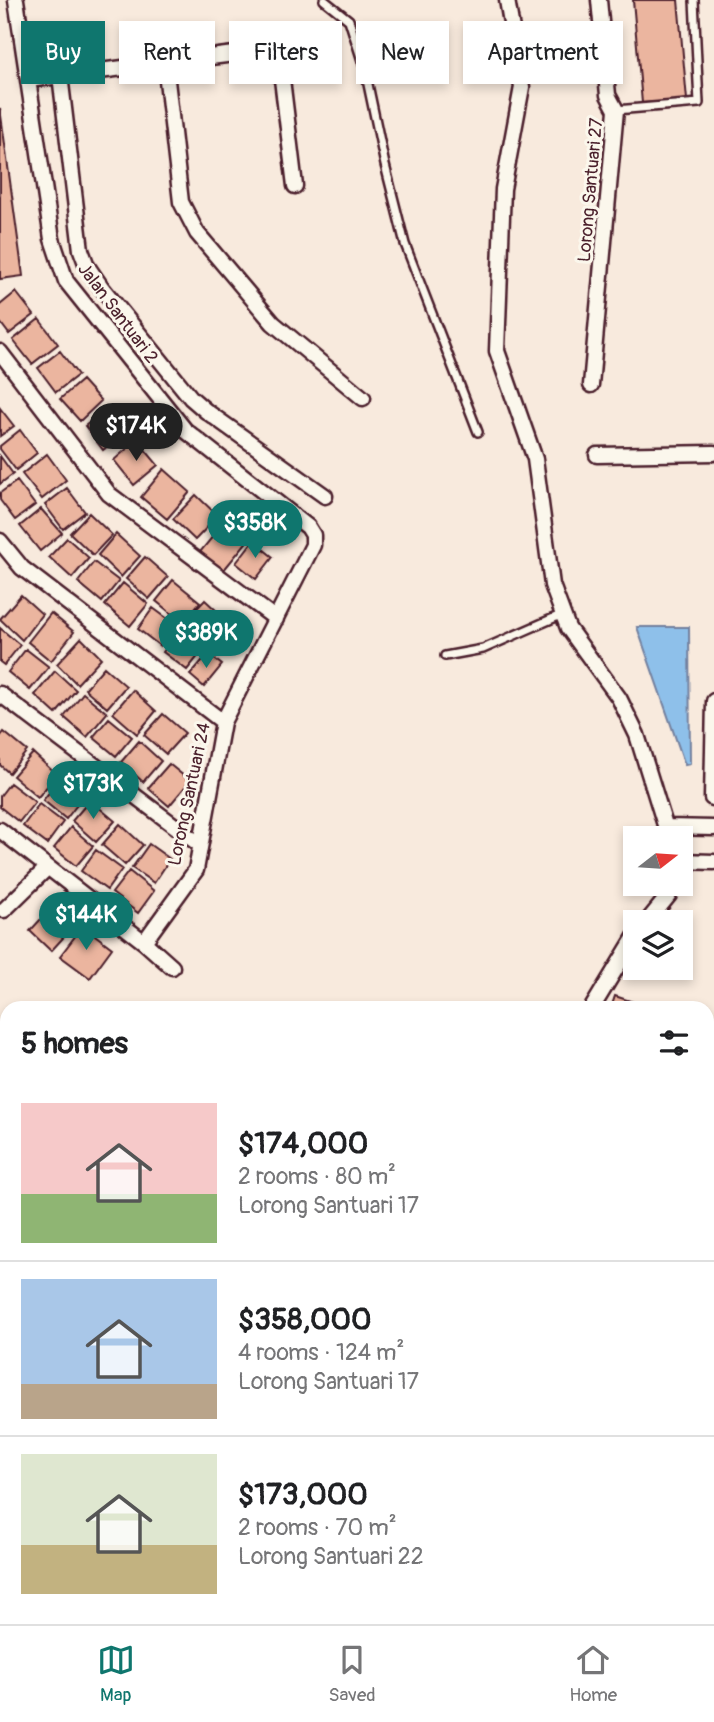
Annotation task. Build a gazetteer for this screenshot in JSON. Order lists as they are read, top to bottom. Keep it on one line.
{"streets":{"street":["Lorong Santuari 27","Jalan Santuari 2","Lorong Santuari 24"]},"crossings":[["Jalan Santuari 2","Lorong Santuari 24"]],"north":"right","page":{"chip":["Buy","Rent","Filters","New","Apartment"],"price":["$174K","$358K","$389K","$173K","$144K"],"heading":"5 homes","list":[{"name":"$174,000","note":"2 rooms · 80 m² · Lorong Santuari 17"},{"name":"$358,000","note":"4 rooms · 124 m² · Lorong Santuari 17"},{"name":"$173,000","note":"2 rooms · 70 m² · Lorong Santuari 22"}],"tabs":["Map","Saved","Home"]}}
